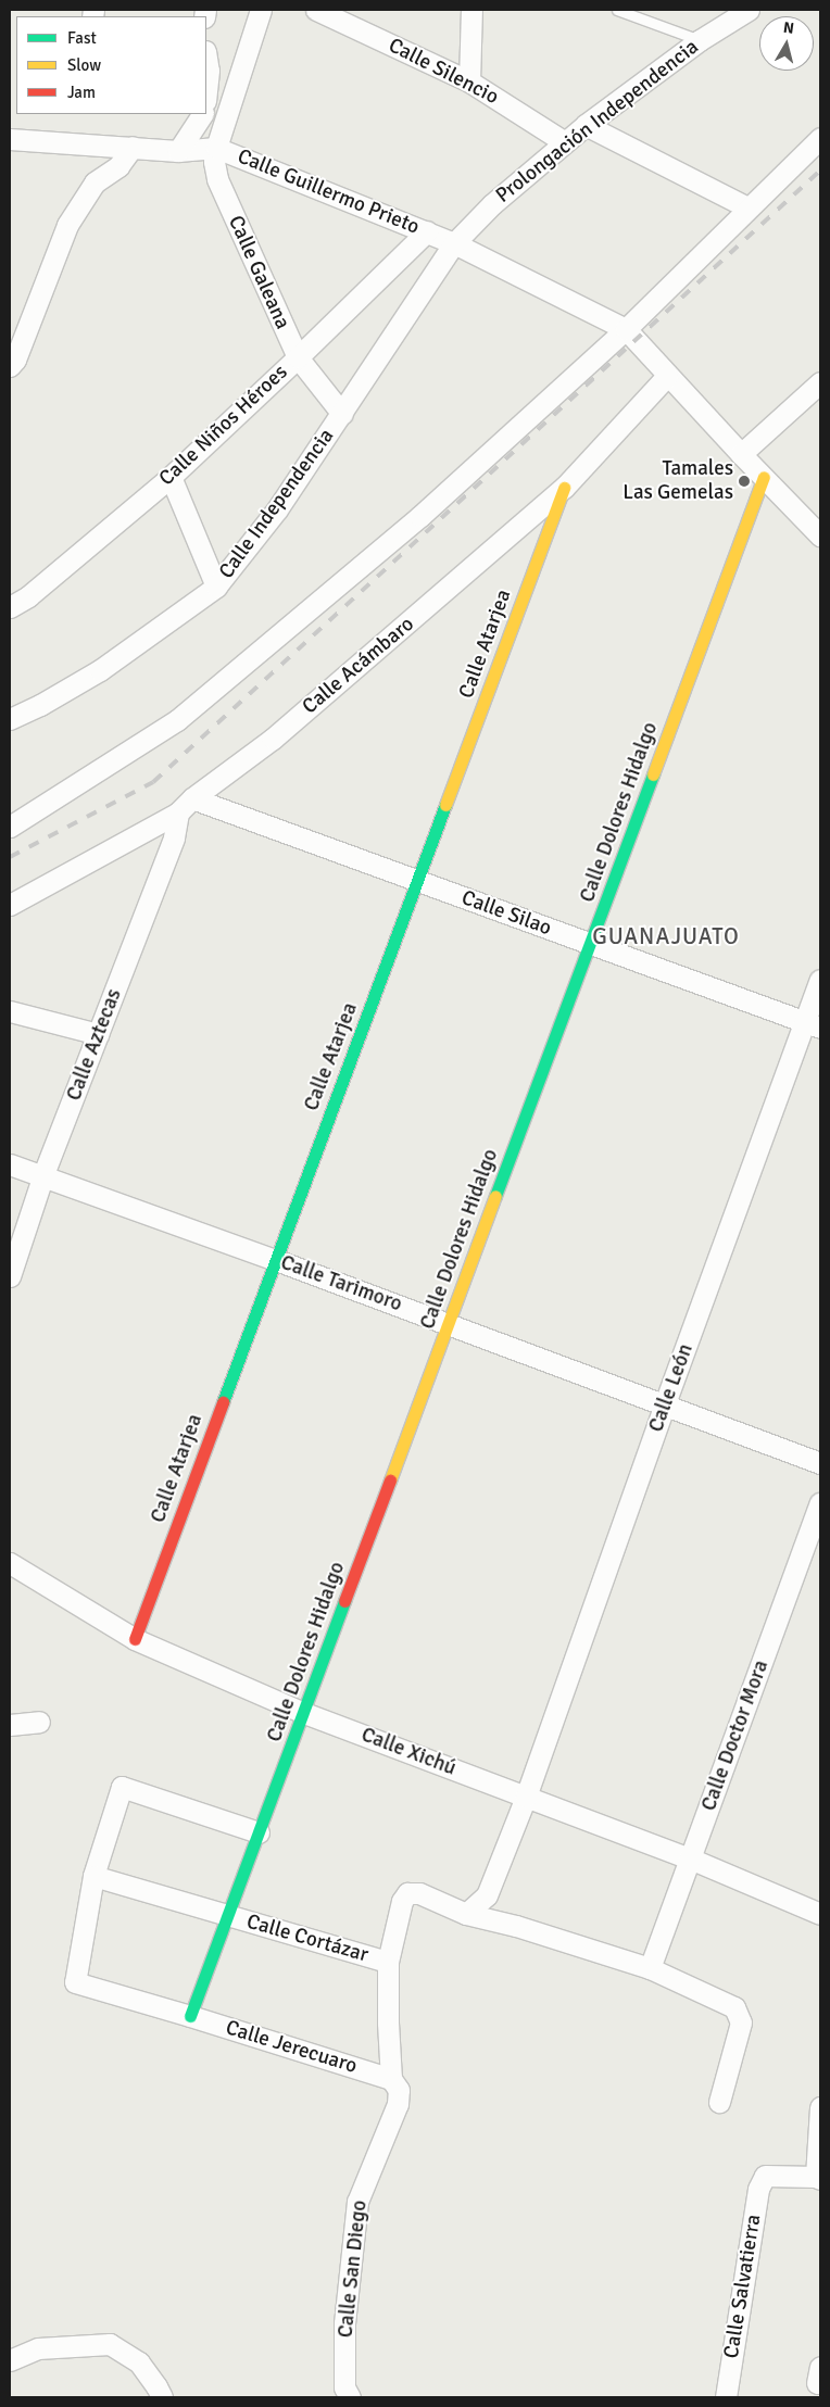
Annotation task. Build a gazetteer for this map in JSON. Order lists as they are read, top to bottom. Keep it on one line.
{"streets":{"street":["Calle Silencio","Prolongación Independencia","Calle Guillermo Prieto","Calle Galeana","Calle Niños Héroes","Calle Independencia","Calle Atarjea","Calle Acámbaro","Calle Dolores Hidalgo","Calle Silao","Calle Aztecas","Calle Tarimoro","Calle León","Calle Doctor Mora","Calle Xichú","Calle Cortázar","Calle Jerecuaro","Calle San Diego","Calle Salvatierra"]},"crossings":[["Calle Silencio","Prolongación Independencia"],["Prolongación Independencia","Calle Guillermo Prieto"],["Prolongación Independencia","Calle Independencia"],["Calle Guillermo Prieto","Calle Galeana"],["Calle Guillermo Prieto","Calle Niños Héroes"],["Calle Guillermo Prieto","Calle Independencia"],["Calle Galeana","Calle Niños Héroes"],["Calle Galeana","Calle Independencia"],["Calle Atarjea","Calle Acámbaro"],["Calle Atarjea","Calle Silao"],["Calle Atarjea","Calle Tarimoro"],["Calle Atarjea","Calle Xichú"],["Calle Acámbaro","Calle Silao"],["Calle Acámbaro","Calle Aztecas"],["Calle Dolores Hidalgo","Calle Silao"],["Calle Dolores Hidalgo","Calle Tarimoro"],["Calle Dolores Hidalgo","Calle Xichú"],["Calle Dolores Hidalgo","Calle Cortázar"],["Calle Dolores Hidalgo","Calle Jerecuaro"],["Calle Silao","Calle Aztecas"],["Calle Silao","Calle León"],["Calle Aztecas","Calle Tarimoro"],["Calle Tarimoro","Calle León"],["Calle León","Calle Xichú"],["Calle León","Calle San Diego"],["Calle Doctor Mora","Calle Xichú"],["Calle Cortázar","Calle Jerecuaro"],["Calle Cortázar","Calle San Diego"],["Calle Jerecuaro","Calle San Diego"]],"districts":["GUANAJUATO"],"places":["Tamales Las Gemelas"],"legend":["Fast","Slow","Jam"],"north":"top"}
